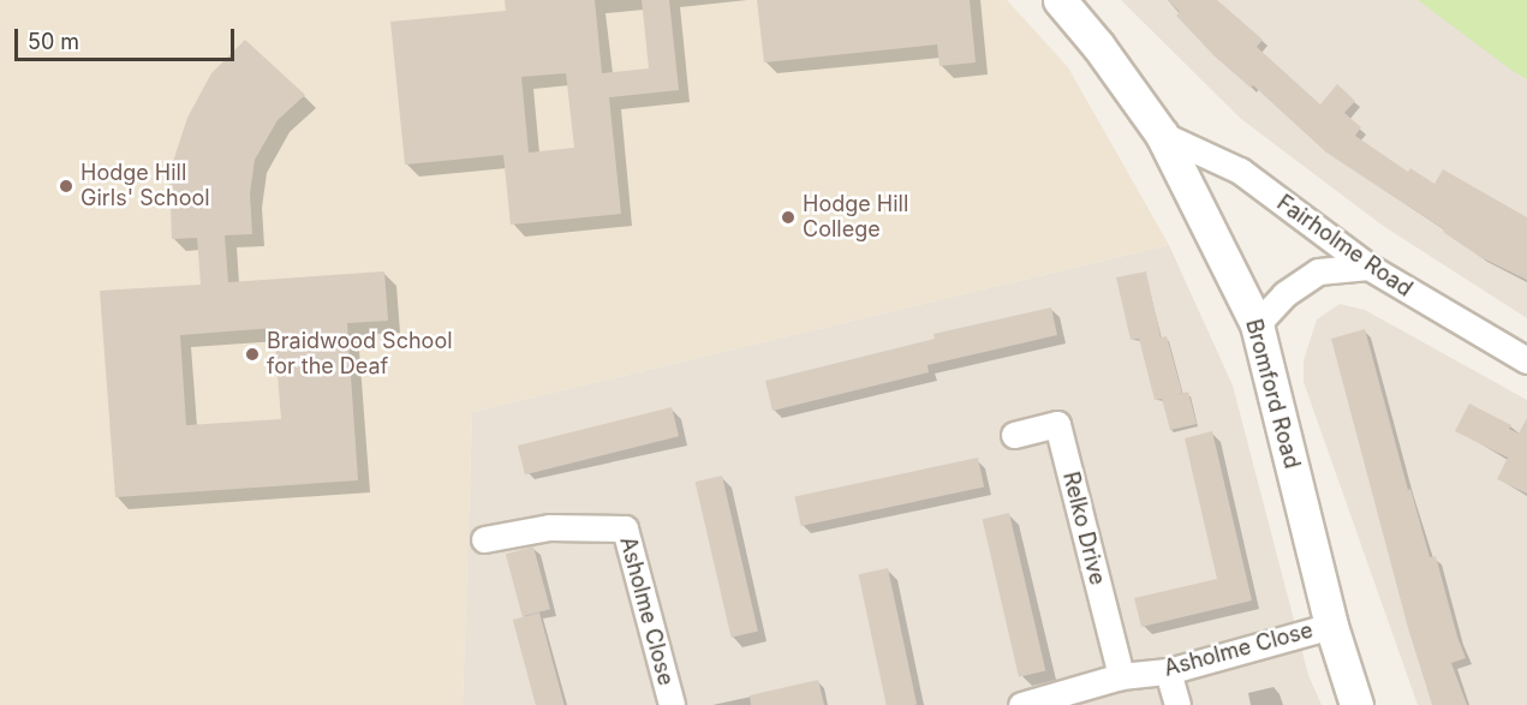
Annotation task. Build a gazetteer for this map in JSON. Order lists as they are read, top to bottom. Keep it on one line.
{"streets":{"street":["Fairholme Road","Bromford Road","Relko Drive","Asholme Close"]},"crossings":[["Fairholme Road","Bromford Road"],["Bromford Road","Asholme Close"],["Relko Drive","Asholme Close"]],"places":["Hodge Hill Girls' School","Hodge Hill College","Braidwood School for the Deaf"],"scale_bar":"50 m"}
